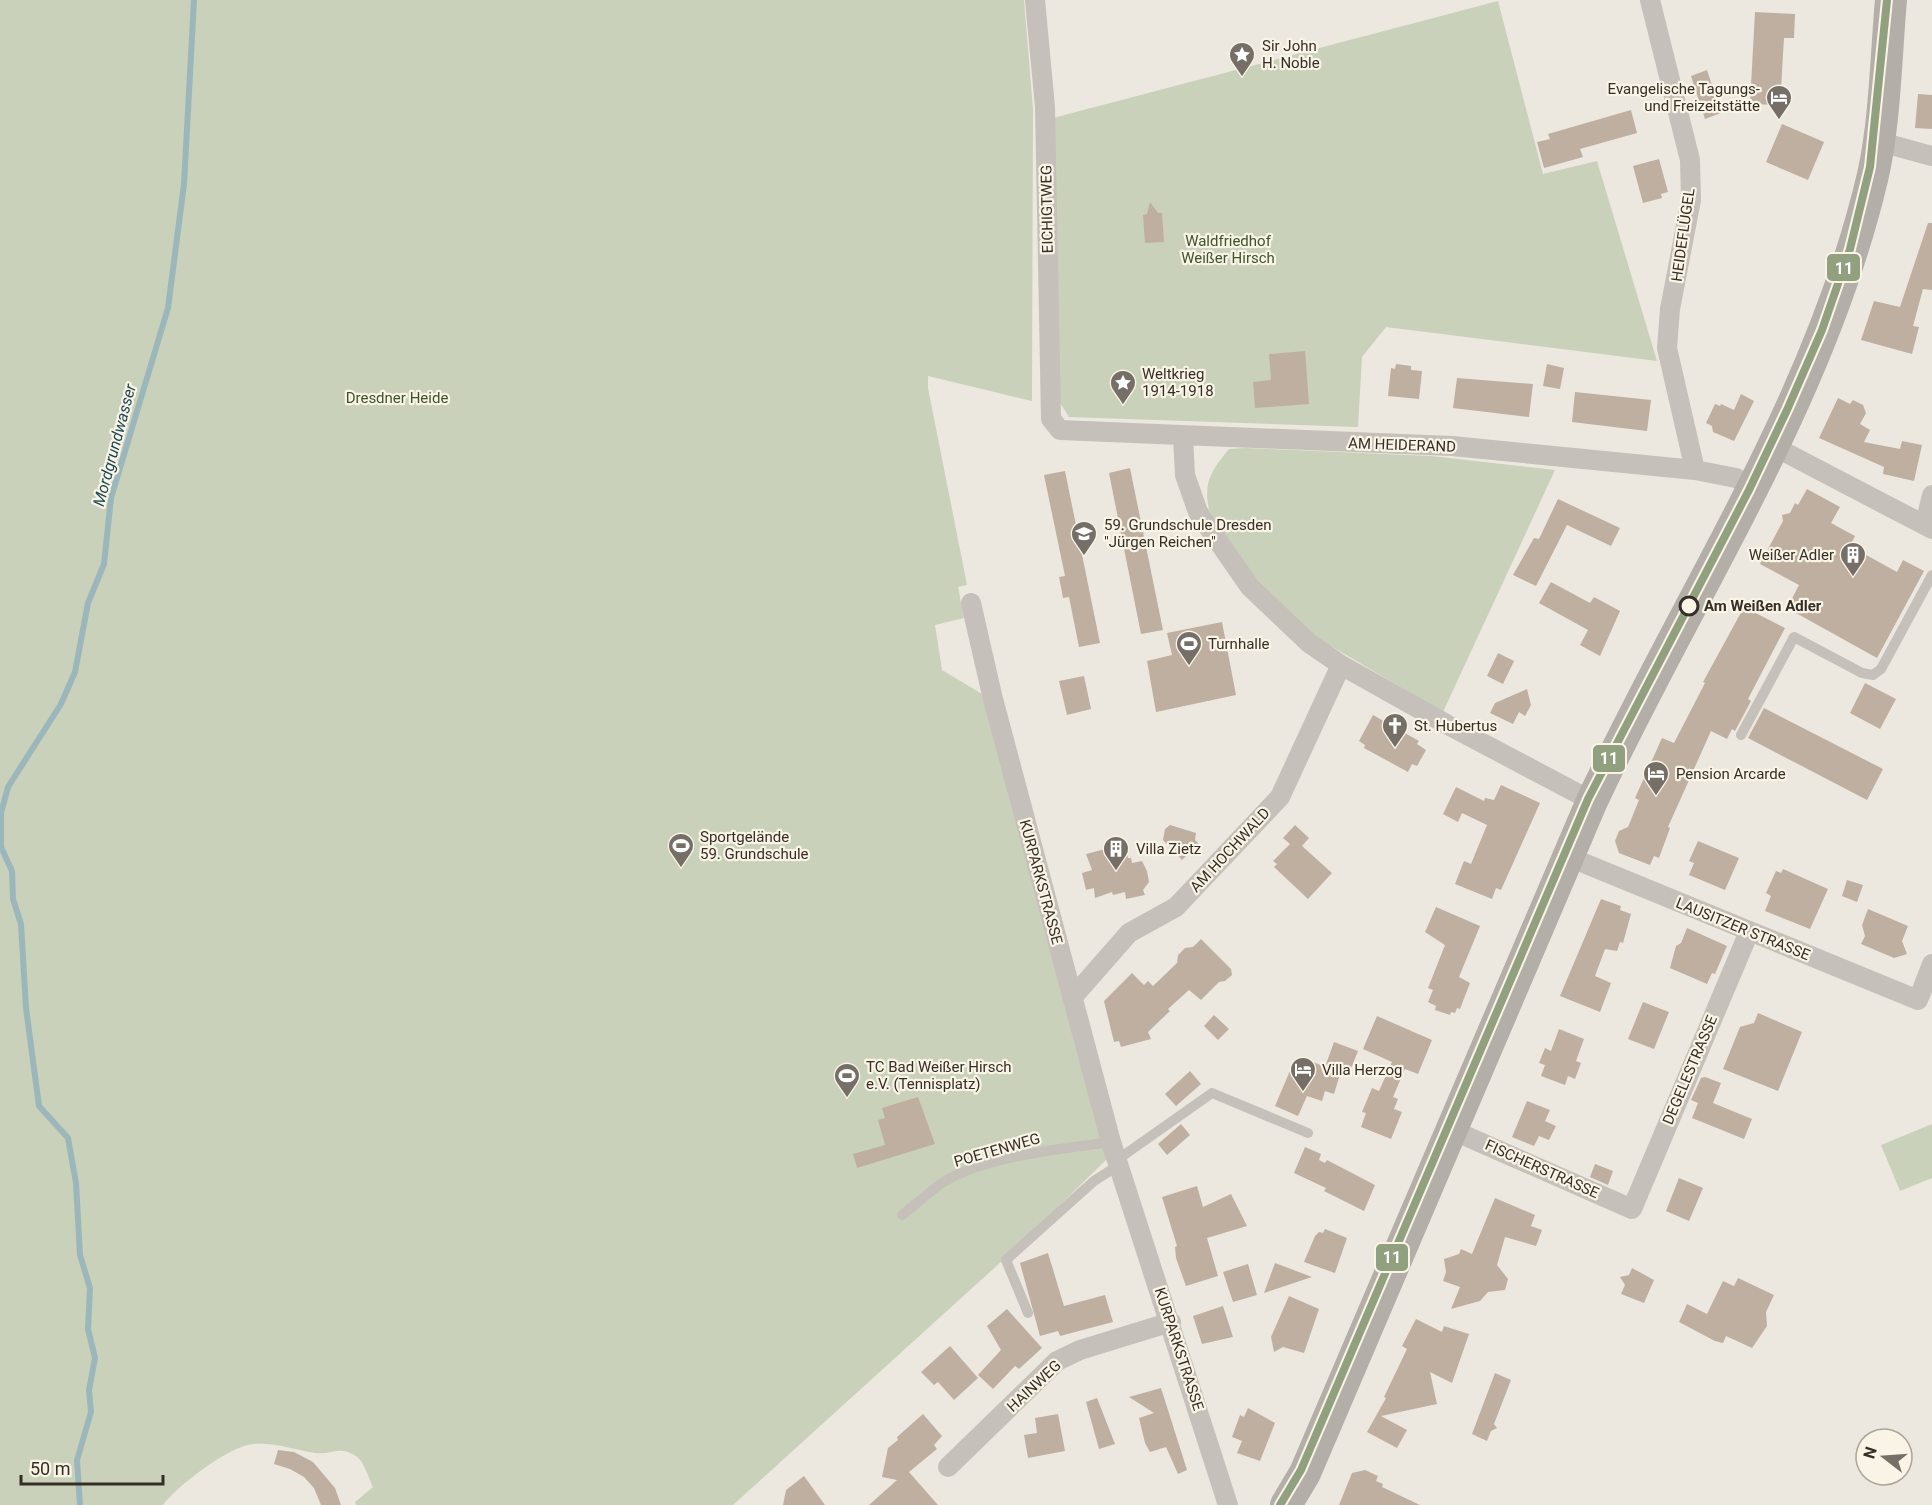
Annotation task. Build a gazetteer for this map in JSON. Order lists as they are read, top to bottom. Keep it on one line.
{"streets":{"street":["EICHIGTWEG","HEIDEFLÜGEL","AM HEIDERAND","AM HOCHWALD","KURPARKSTRASSE","LAUSITZER STRASSE","DEGELESTRASSE","FISCHERSTRASSE","HAINWEG"],"lane":["POETENWEG"]},"crossings":[["EICHIGTWEG","AM HEIDERAND"],["HEIDEFLÜGEL","AM HEIDERAND"],["AM HOCHWALD","KURPARKSTRASSE"],["KURPARKSTRASSE","POETENWEG"],["KURPARKSTRASSE","HAINWEG"],["LAUSITZER STRASSE","DEGELESTRASSE"],["DEGELESTRASSE","FISCHERSTRASSE"]],"water":["Mordgrundwasser"],"parks":["Waldfriedhof Weißer Hirsch","Dresdner Heide"],"places":{"place":["Sir John H. Noble","Weltkrieg 1914-1918"],"hotel":["Evangelische Tagungs- und Freizeitstätte","Pension Arcarde","Villa Herzog"],"school or university":["59. Grundschule Dresden \"Jürgen Reichen\""],"building":["Weißer Adler","Villa Zietz"],"other":["Am Weißen Adler"],"sports":["Turnhalle","Sportgelände 59. Grundschule","TC Bad Weißer Hirsch e.V. (Tennisplatz)"],"church":["St. Hubertus"]},"lines":["transit line 11"],"scale_bar":"50 m","north":"left"}
